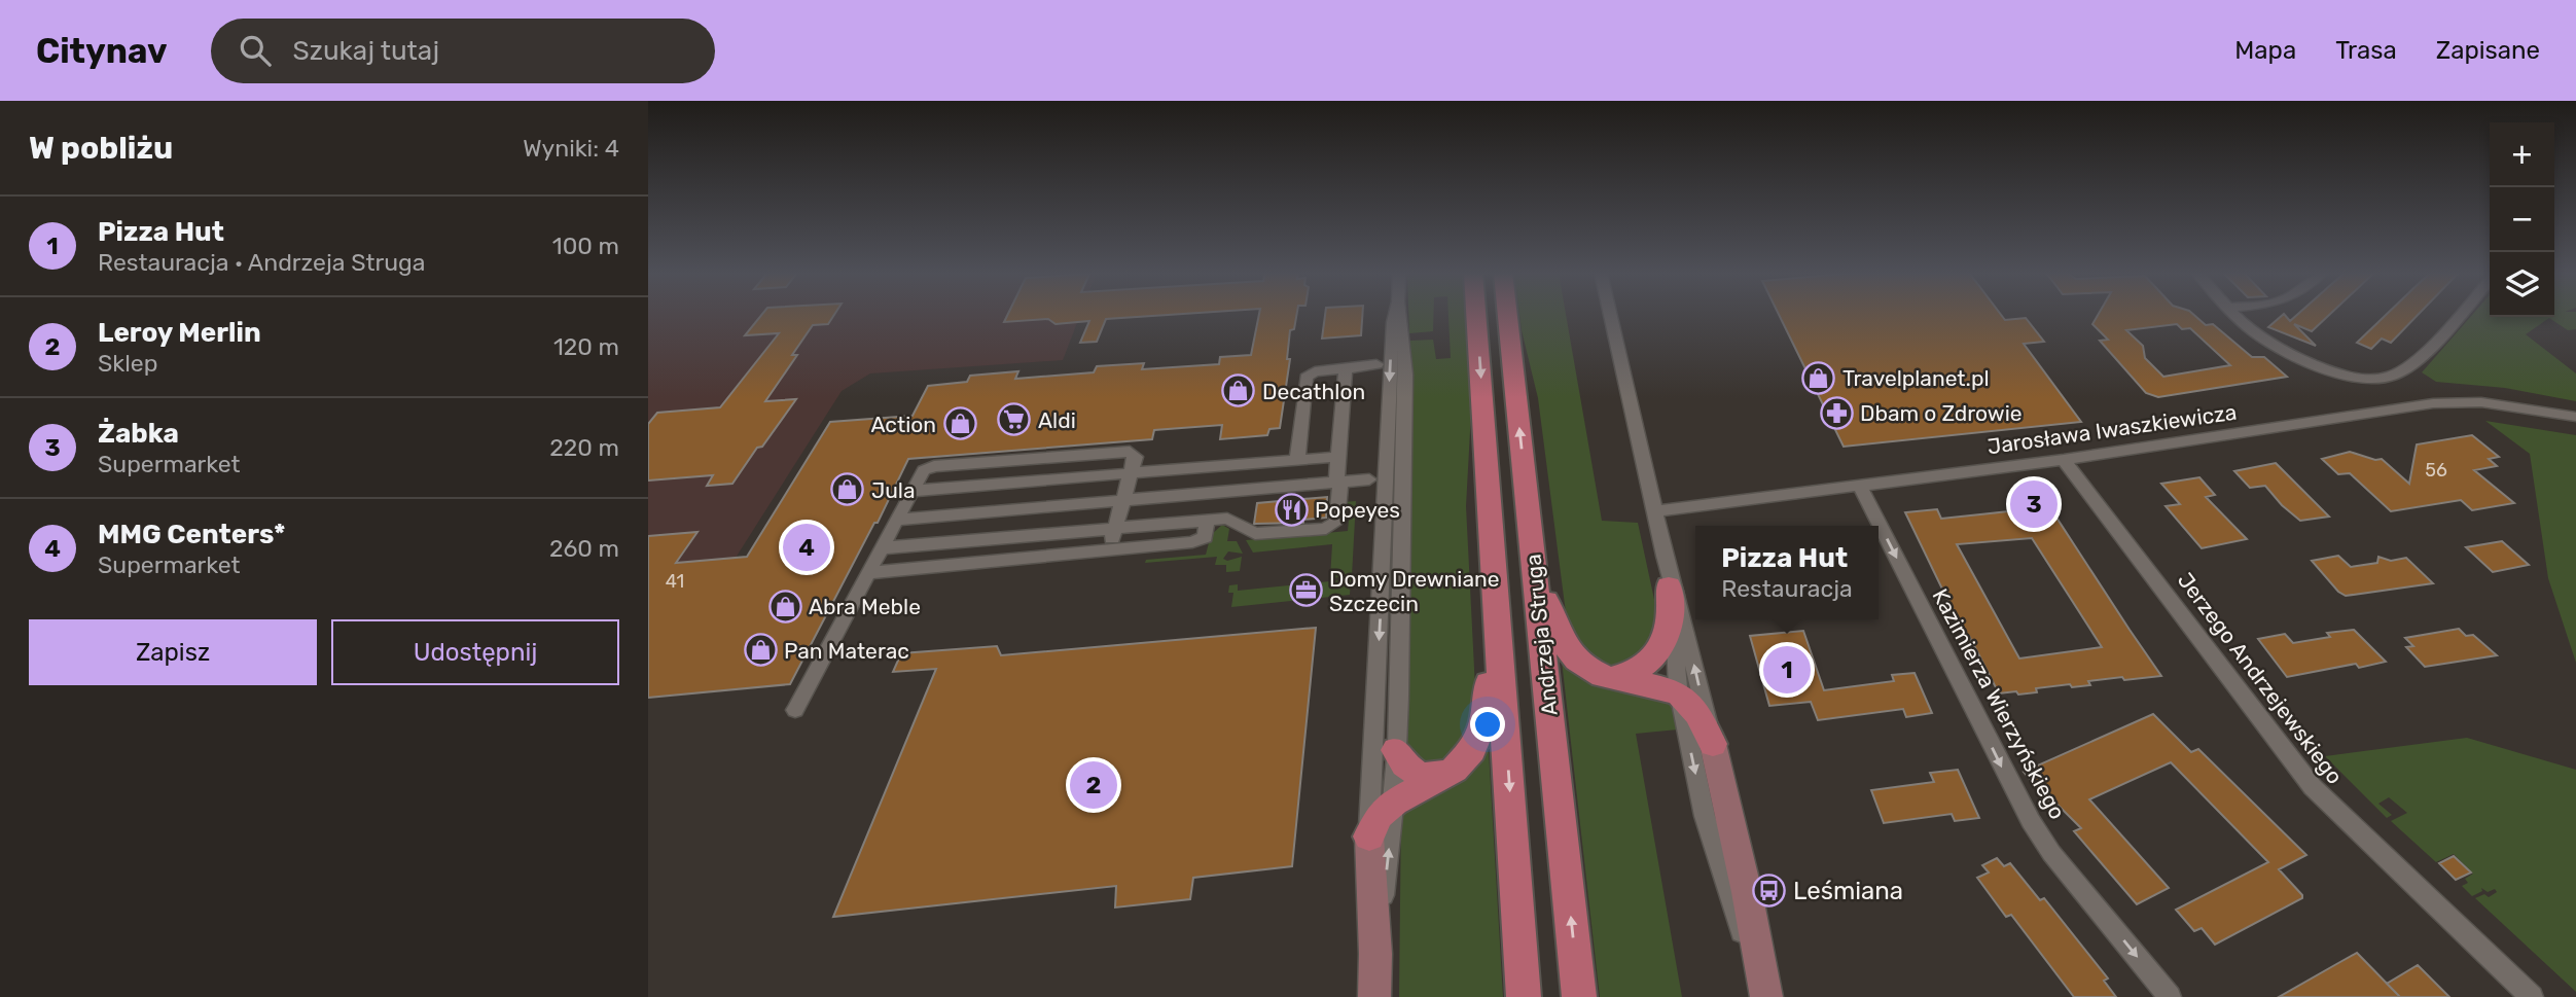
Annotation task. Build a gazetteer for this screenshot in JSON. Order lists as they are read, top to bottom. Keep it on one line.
{"streets":{"main road":["Andrzeja Struga"],"street":["Jarosława Iwaszkiewicza","Jerzego Andrzejewskiego","Kazimierza Wierzyńskiego"]},"crossings":[["Jarosława Iwaszkiewicza","Jerzego Andrzejewskiego"],["Jarosława Iwaszkiewicza","Kazimierza Wierzyńskiego"]],"one_way":["Kazimierza Wierzyńskiego"],"places":{"shop":["Travelplanet.pl","Decathlon","Action","Jula","Abra Meble","Pan Materac"],"pharmacy":["Dbam o Zdrowie"],"supermarket":["Aldi"],"restaurant":["Popeyes"],"office":["Domy Drewniane Szczecin"],"bus stop":["Leśmiana"]},"house_numbers":["56","41"],"page":{"header":"Citynav","search":"Szukaj tutaj","nav":["Mapa","Trasa","Zapisane"],"heading":["W pobliżu","Wyniki: 4"],"map_buttons":["+","−"],"list":[{"mark":"1","name":"Pizza Hut","note":"Restauracja · Andrzeja Struga","value":"100 m"},{"mark":"2","name":"Leroy Merlin","note":"Sklep","value":"120 m"},{"mark":"3","name":"Żabka","note":"Supermarket","value":"220 m"},{"mark":"4","name":"MMG Centers*","note":"Supermarket","value":"260 m"}],"pins":["3","4","1","2"],"popup":["Pizza Hut","Restauracja"],"buttons":["Zapisz","Udostępnij"]}}
